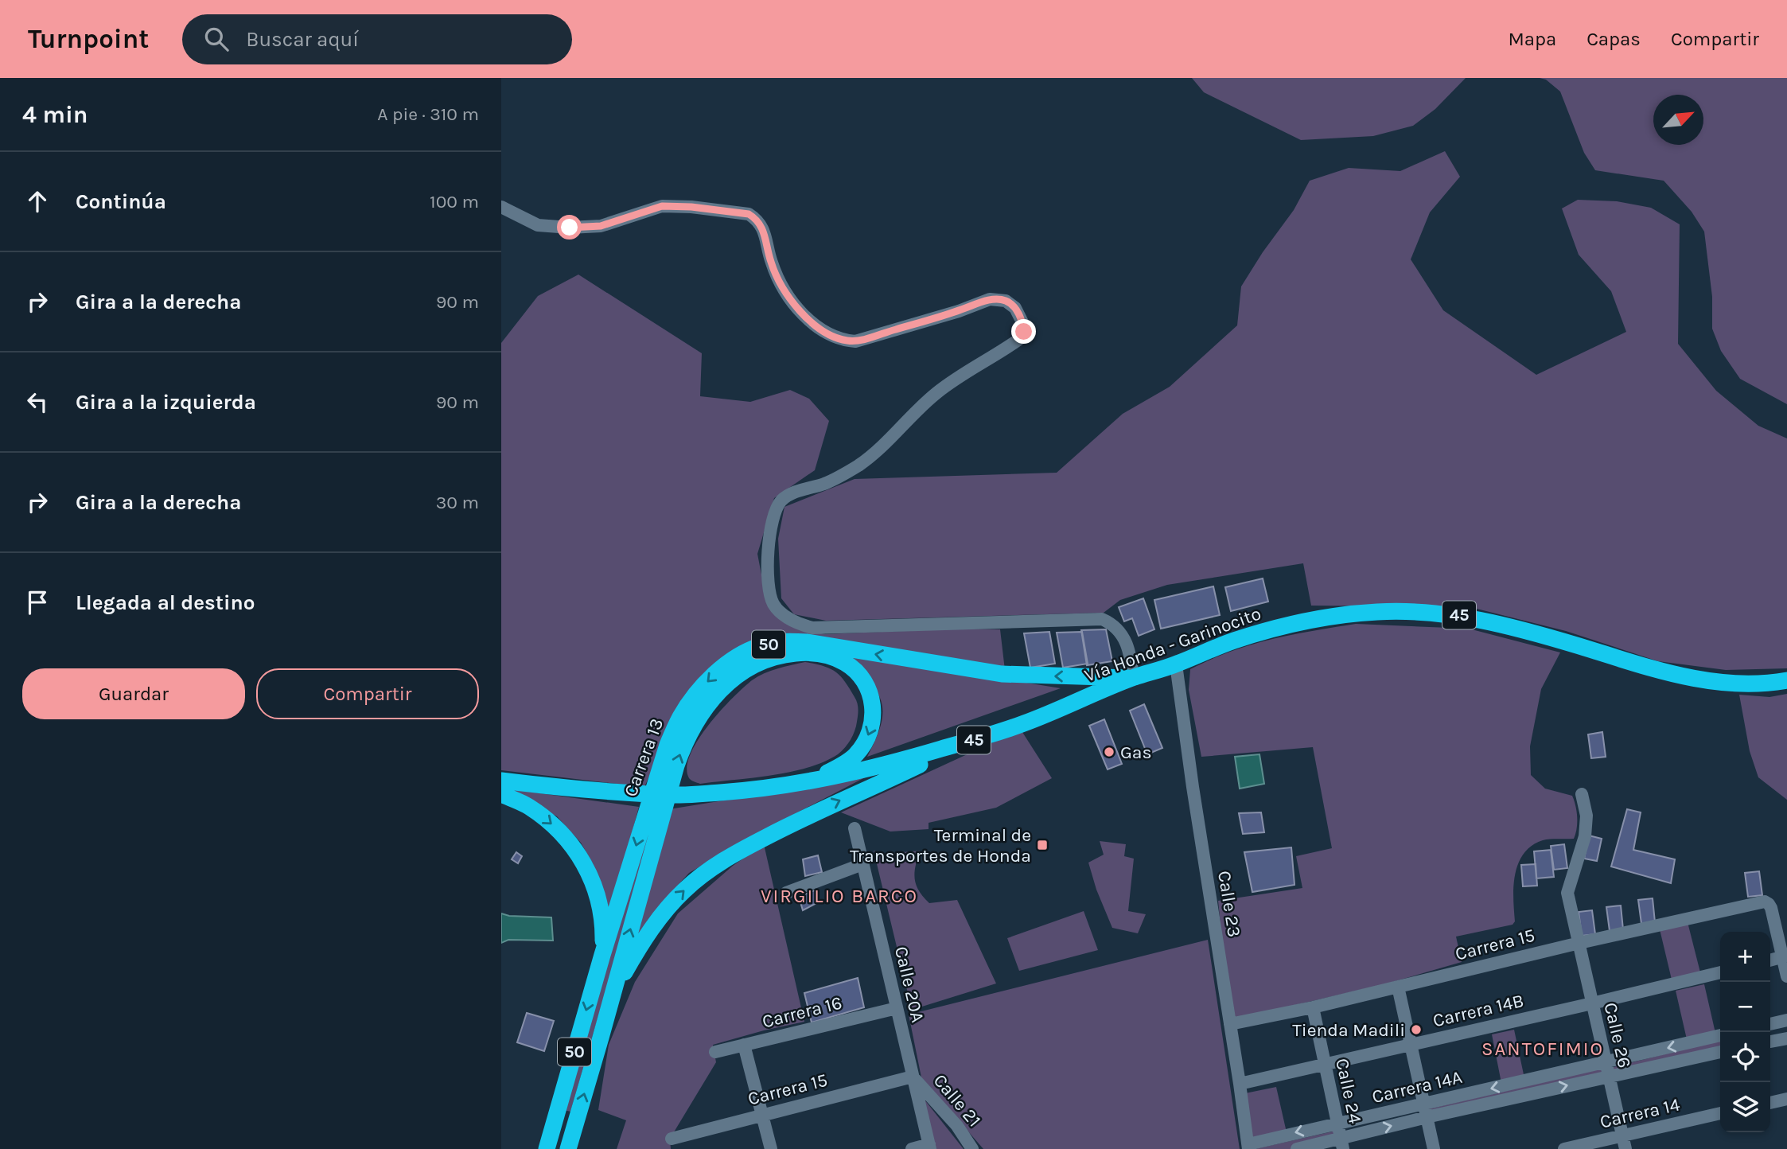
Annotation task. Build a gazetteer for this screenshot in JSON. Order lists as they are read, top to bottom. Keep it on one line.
{"streets":{"highway":["45","50","Vía Honda - Garinocito","Carrera 13"],"street":["Calle 23","Carrera 15","Calle 20A","Carrera 14B","Carrera 16","Calle 26","Carrera 14A","Calle 24","Calle 21","Carrera 14"]},"crossings":[["50","Vía Honda - Garinocito"],["50","Carrera 13"],["Vía Honda - Garinocito","Carrera 13"],["Vía Honda - Garinocito","Calle 23"],["Calle 23","Carrera 15"],["Calle 23","Carrera 14B"],["Calle 23","Carrera 14A"],["Carrera 15","Calle 20A"],["Carrera 15","Calle 26"],["Carrera 15","Calle 24"],["Carrera 15","Calle 21"],["Calle 20A","Carrera 16"],["Calle 20A","Calle 21"],["Carrera 14B","Calle 26"],["Carrera 14B","Calle 24"],["Calle 26","Carrera 14A"],["Calle 26","Carrera 14"],["Carrera 14A","Calle 24"]],"districts":["VIRGILIO BARCO","SANTOFIMIO"],"places":{"other":["Gas","Tienda Madili"],"transit":["Terminal de Transportes de Honda"]},"north":"top right","page":{"header":"Turnpoint","search":"Buscar aquí","nav":["Mapa","Capas","Compartir"],"heading":["4 min","A pie · 310 m"],"list":[["Continúa","100 m"],["Gira a la derecha","90 m"],["Gira a la izquierda","90 m"],["Gira a la derecha","30 m"],"Llegada al destino"],"buttons":["Guardar","Compartir"],"map_buttons":["+","−"]}}
